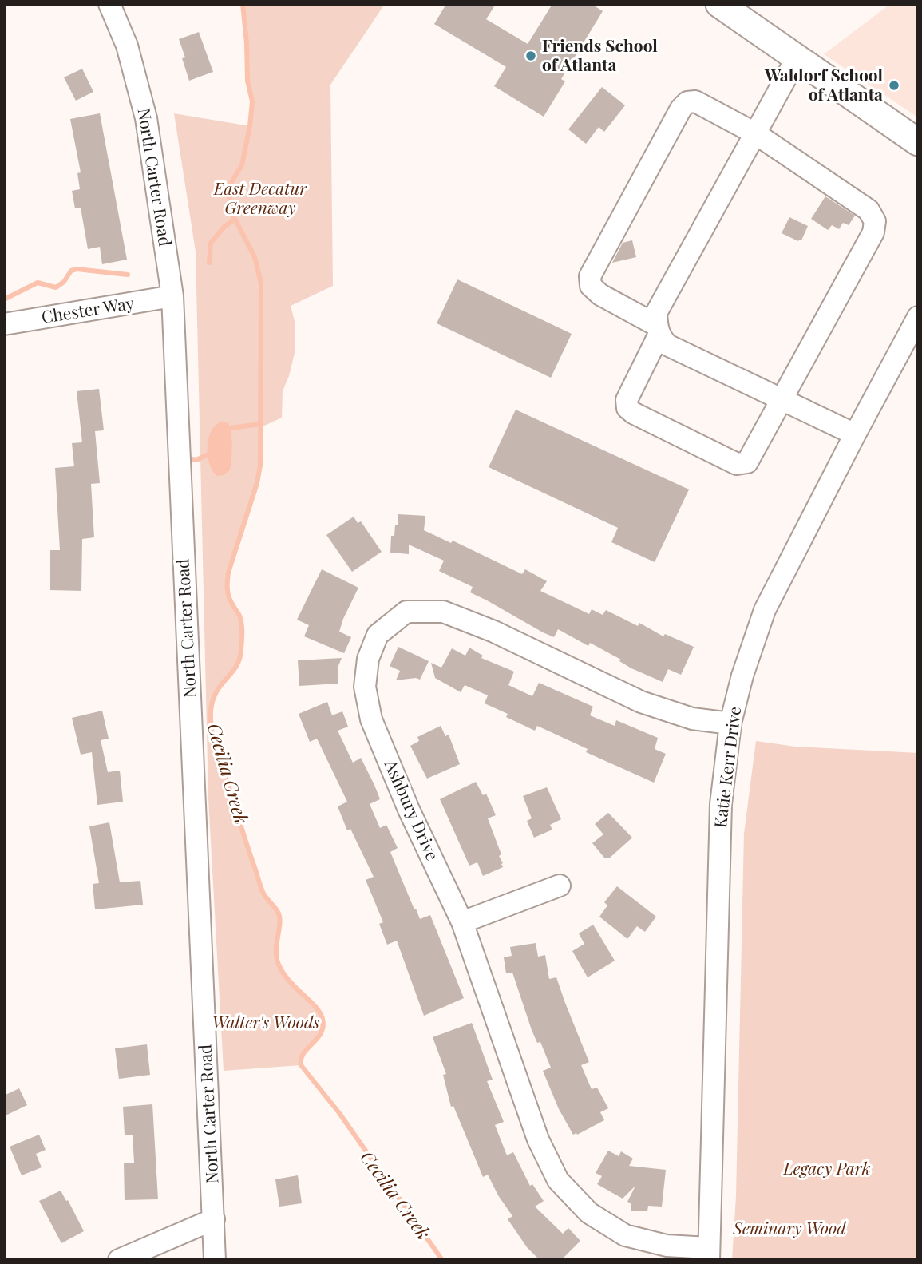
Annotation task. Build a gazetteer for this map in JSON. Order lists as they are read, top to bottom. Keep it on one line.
{"streets":{"street":["North Carter Road","Chester Way","Katie Kerr Drive","Ashbury Drive"]},"crossings":[["North Carter Road","Chester Way"],["Katie Kerr Drive","Ashbury Drive"]],"water":["Cecilia Creek"],"parks":["East Decatur Greenway","Walter's Woods","Legacy Park","Seminary Wood"],"places":["Friends School of Atlanta","Waldorf School of Atlanta"]}
